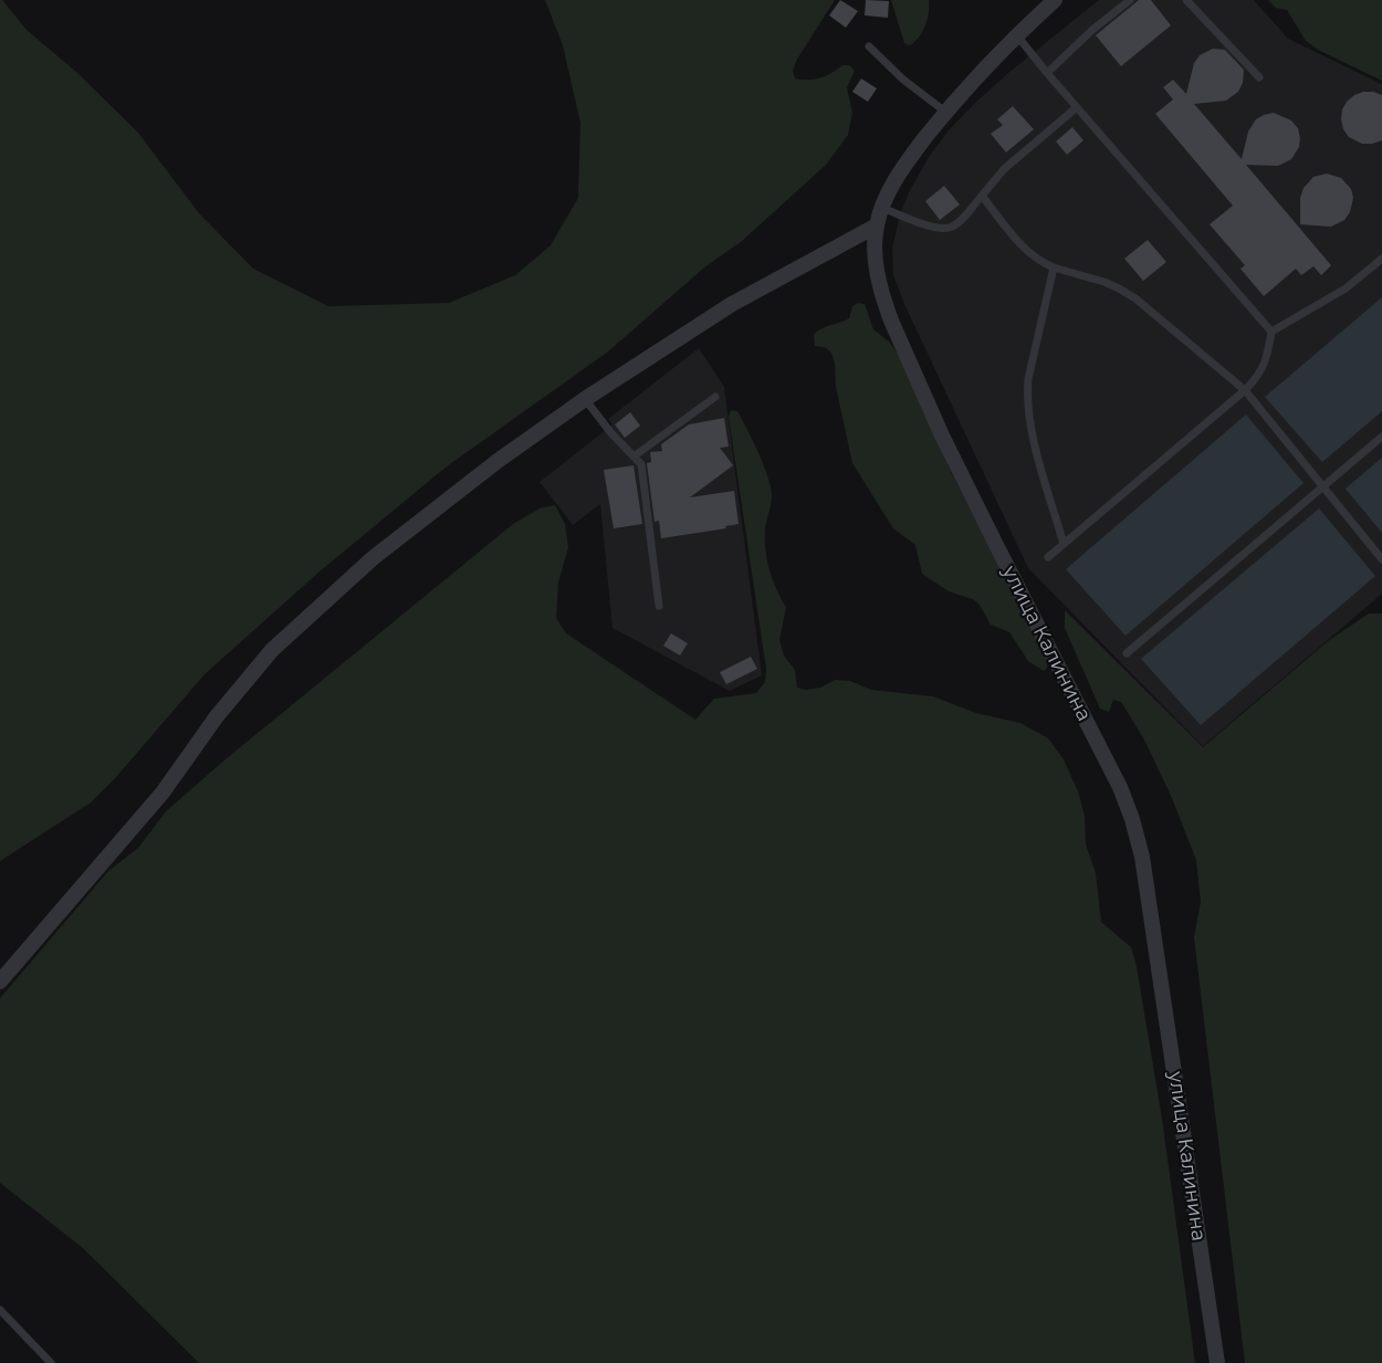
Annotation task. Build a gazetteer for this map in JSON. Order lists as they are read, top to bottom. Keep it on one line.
{"streets":{"street":["улица Калинина"]}}
